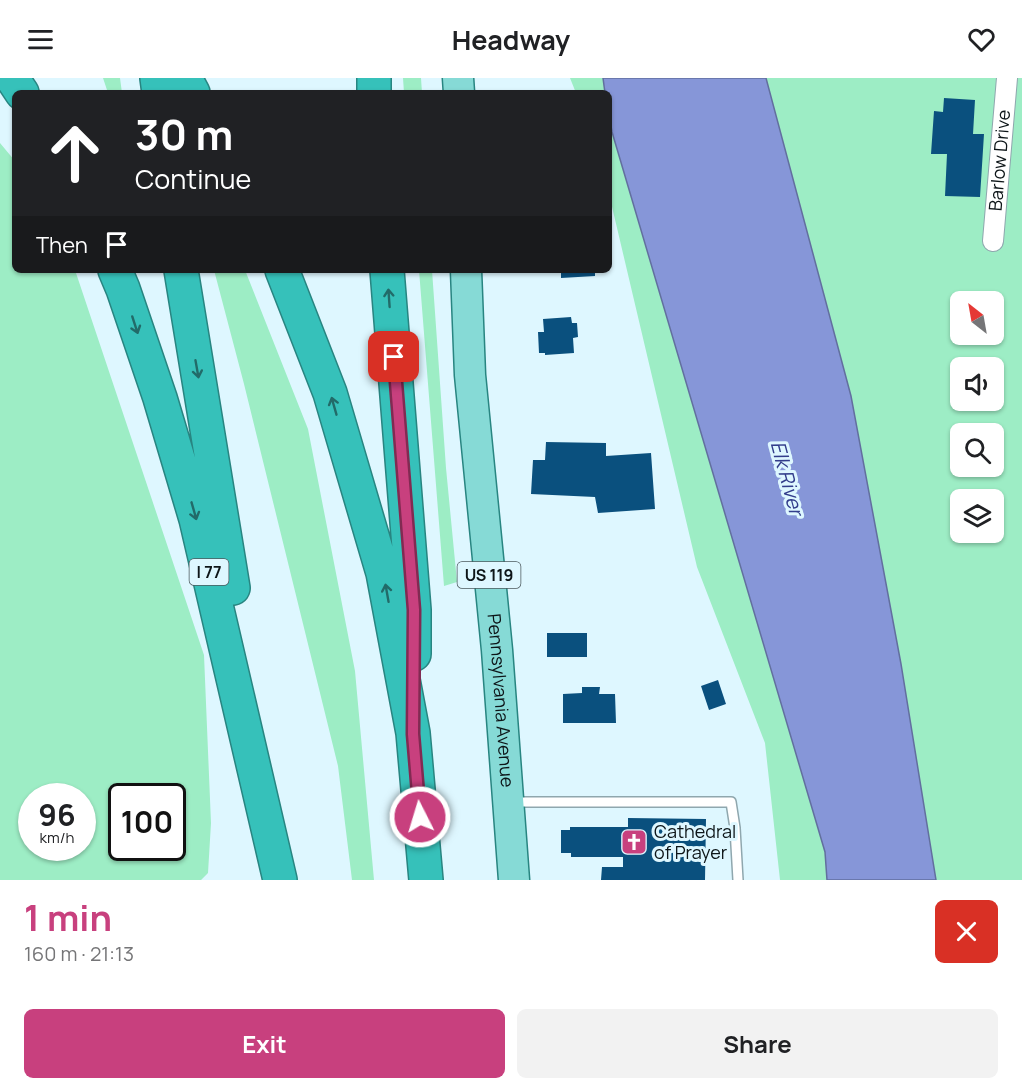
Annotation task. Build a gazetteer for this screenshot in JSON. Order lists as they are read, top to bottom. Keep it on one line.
{"streets":{"highway":["I 77"],"main road":["US 119","Pennsylvania Avenue"],"street":["Barlow Drive"]},"water":["Elk River"],"places":{"church":["Cathedral of Prayer"]},"north":"top left","page":{"header":"Headway","turn":["30 m","Continue"],"then":"Then","speed":"96 km/h","limit":"100","heading":["1 min","160 m · 21:13"],"buttons":["Exit","Share"]}}
